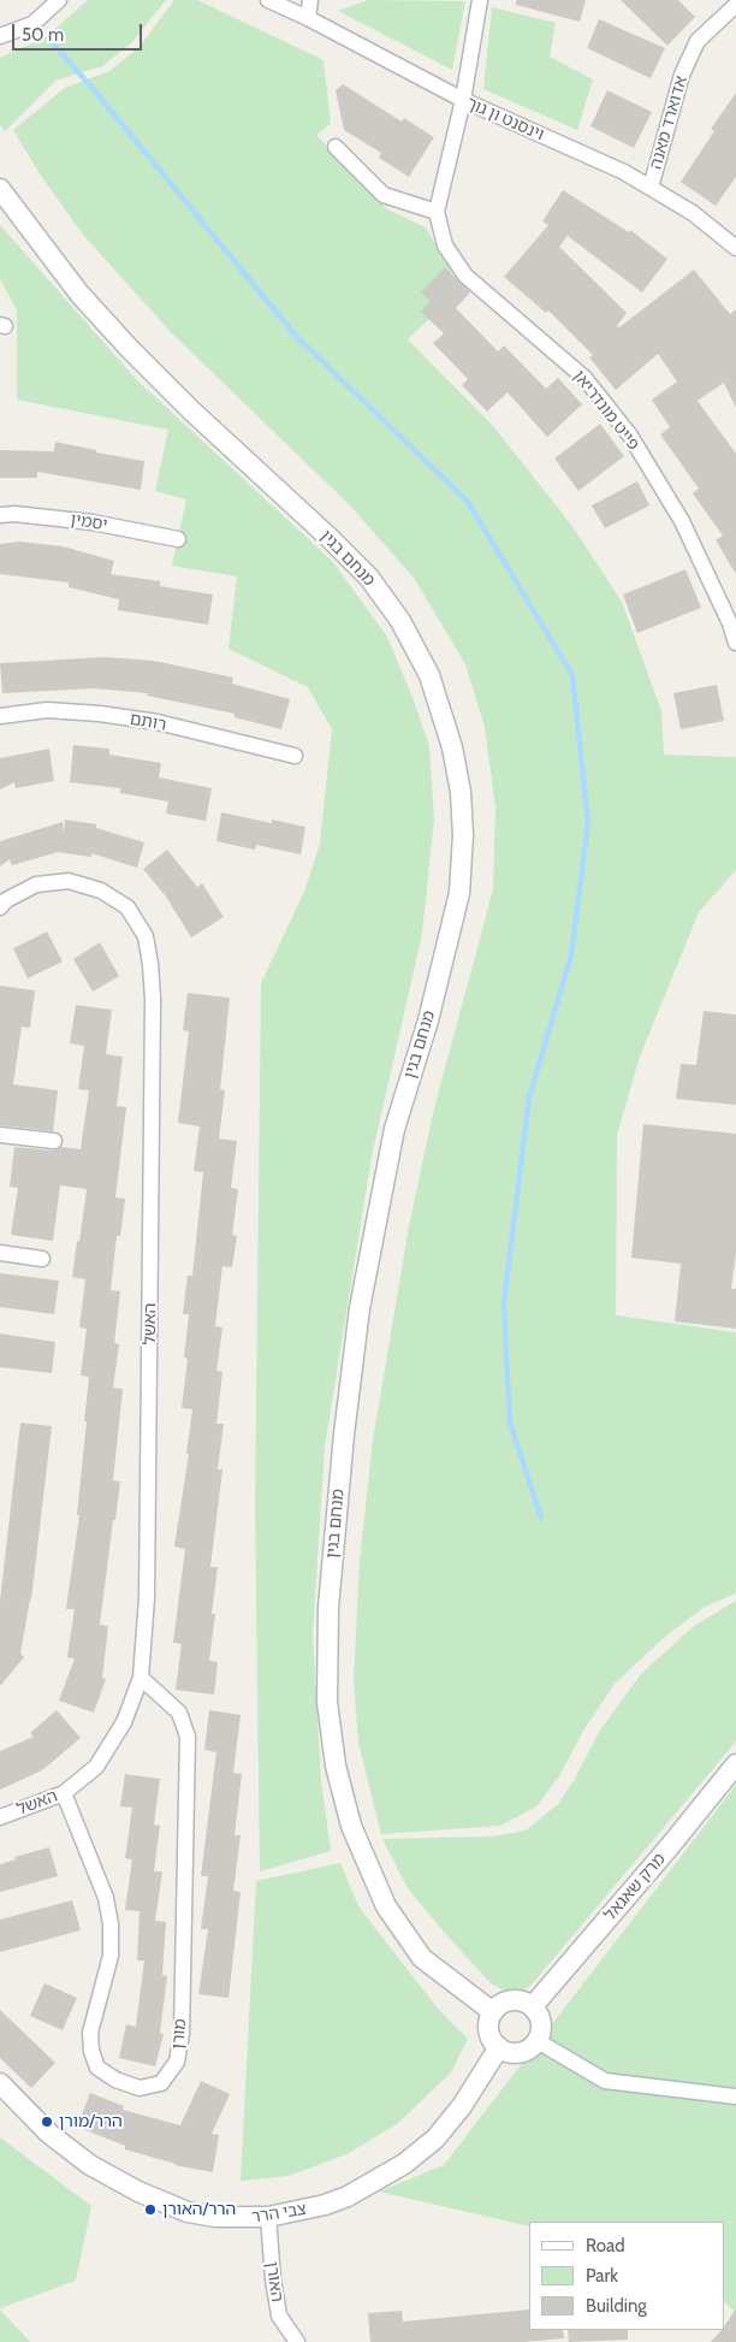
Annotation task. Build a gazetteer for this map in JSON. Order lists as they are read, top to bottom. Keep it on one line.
{"streets":{"street":["וינסנט ון גוך","אדוארד מאנה","פייט מונדריאן","יסמין","מנחם בגין","רותם","האשל","מרק שאגאל","מורן","צבי הרר","האורן"]},"crossings":[["וינסנט ון גוך","אדוארד מאנה"],["וינסנט ון גוך","פייט מונדריאן"],["מנחם בגין","מרק שאגאל"],["מנחם בגין","צבי הרר"],["האשל","מורן"],["מרק שאגאל","צבי הרר"],["צבי הרר","האורן"]],"places":["הרר/מורן","הרר/האורן"],"legend":["Road","Park","Building"],"scale_bar":"50 m"}
